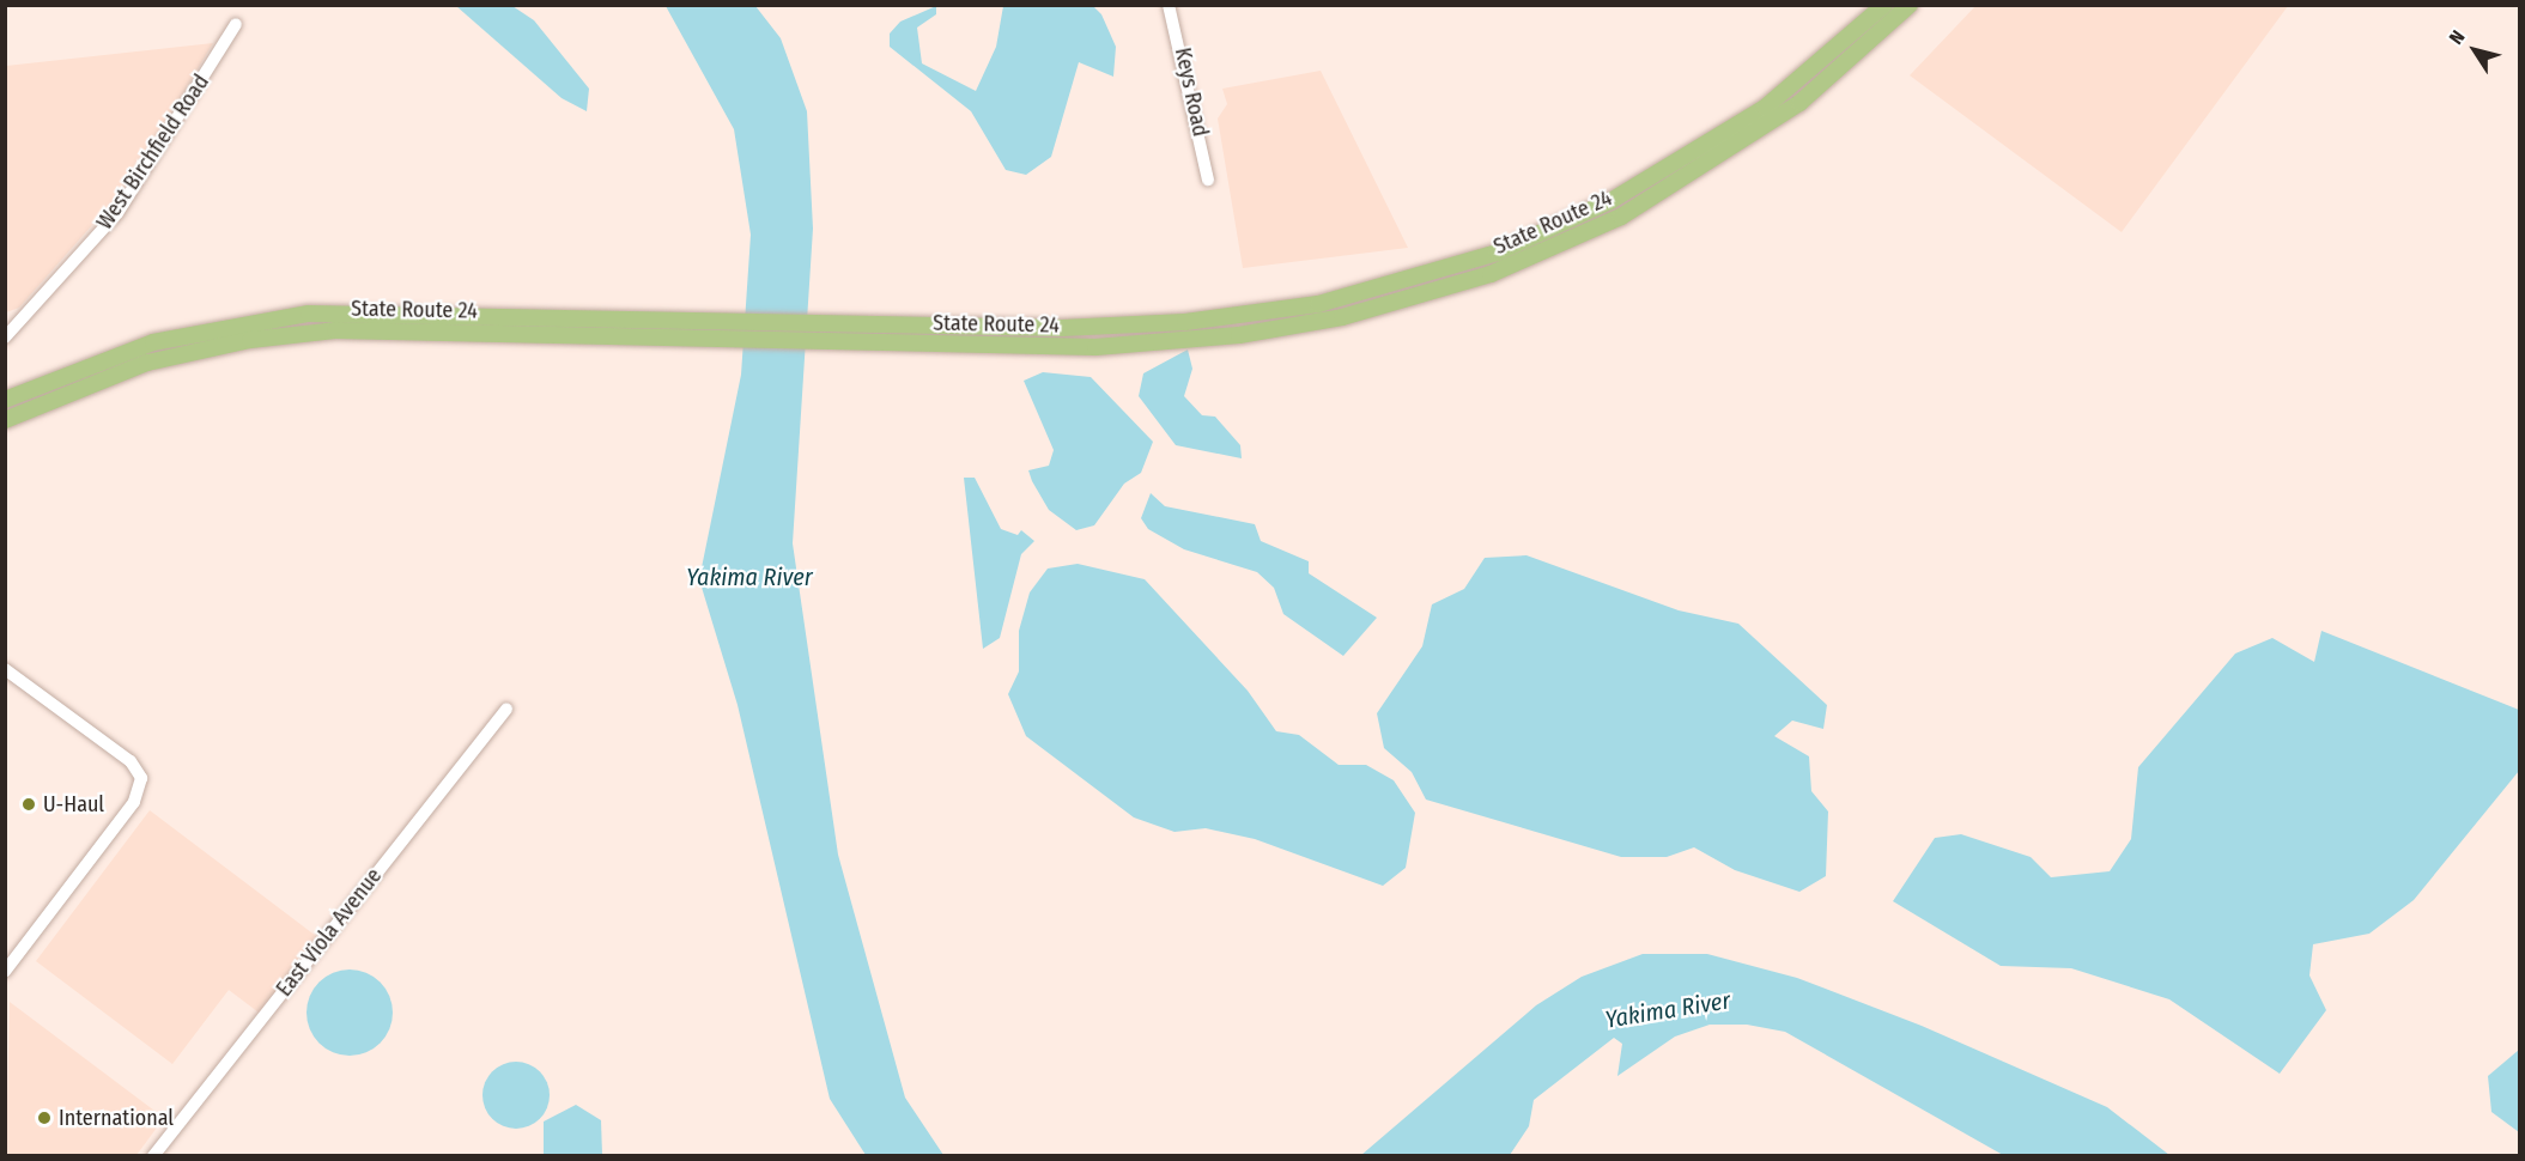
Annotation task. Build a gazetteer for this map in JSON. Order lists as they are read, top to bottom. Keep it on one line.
{"streets":{"main road":["State Route 24"],"street":["Keys Road","West Birchfield Road","East Viola Avenue"]},"water":["Yakima River"],"places":["U-Haul","International"],"north":"top left"}
